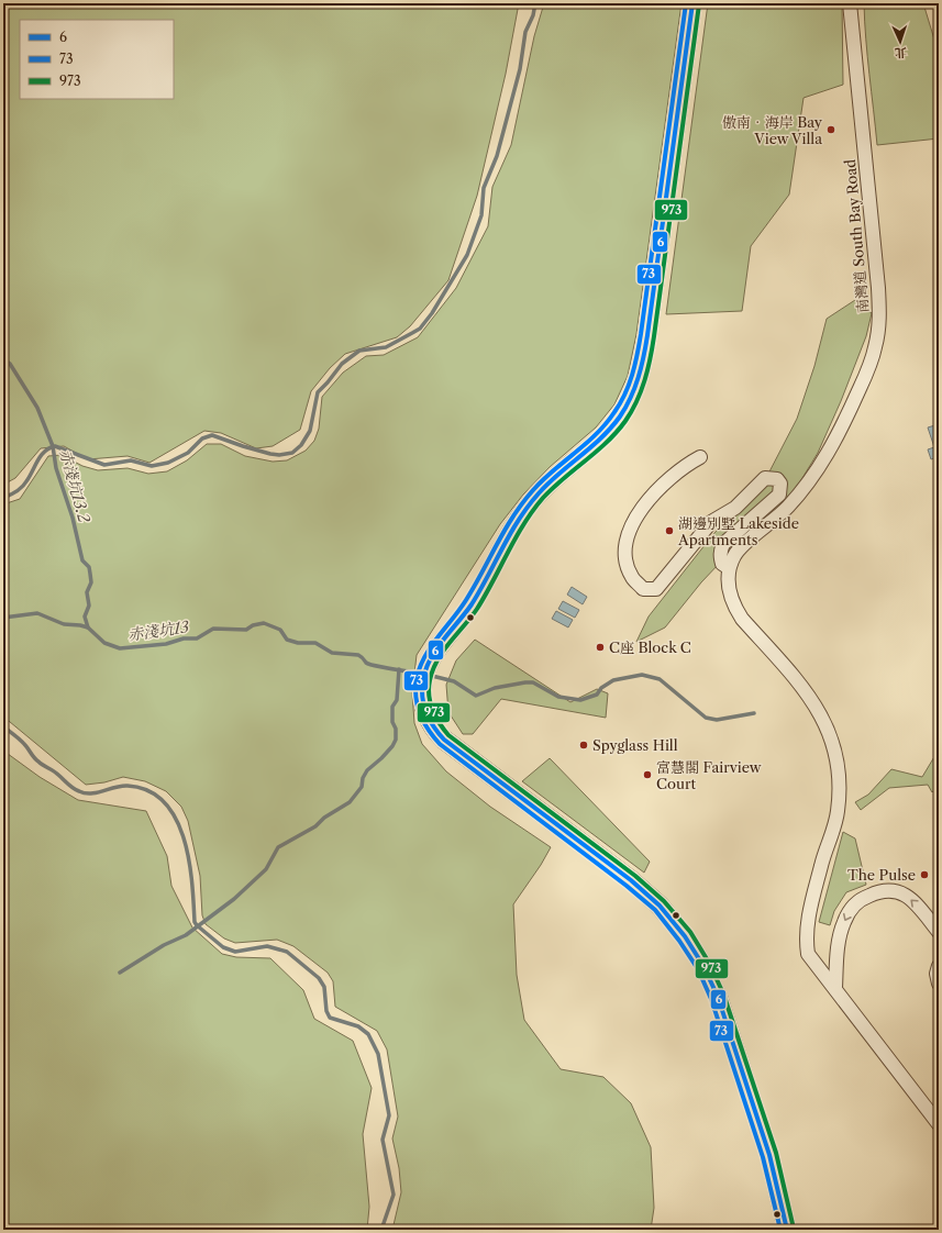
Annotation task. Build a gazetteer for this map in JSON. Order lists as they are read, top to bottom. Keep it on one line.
{"streets":{"street":["南灣道 South Bay Road"]},"water":["赤淺坑13.2","赤淺坑13"],"places":["傲南．海岸 Bay View Villa","湖邊別墅 Lakeside Apartments","C座 Block C","Spyglass Hill","富慧閣 Fairview Court","The Pulse"],"lines":["transit line 6","transit line 73","transit line 973"],"legend":["6","73","973"],"north":"bottom"}
